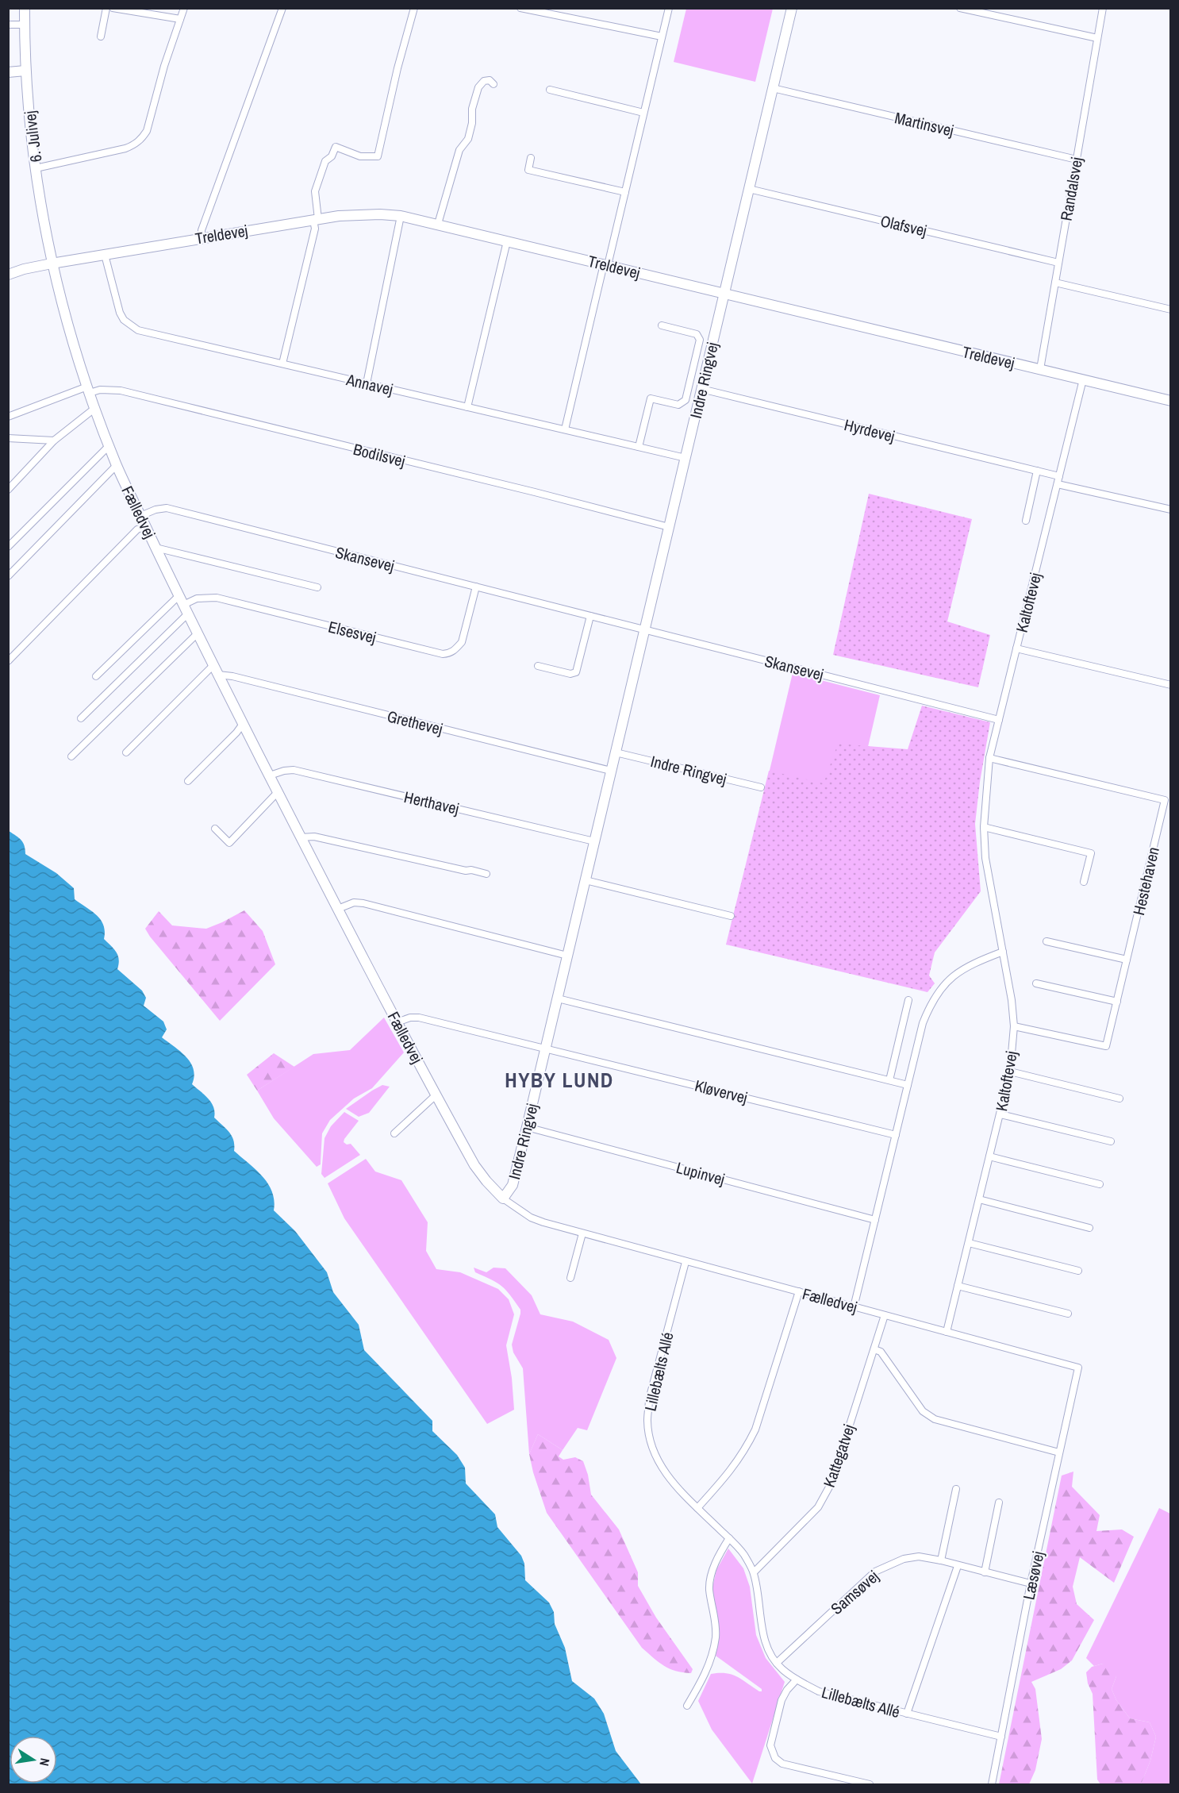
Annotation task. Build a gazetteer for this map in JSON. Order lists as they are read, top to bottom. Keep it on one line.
{"streets":{"street":["Martinsvej","6. Julivej","Randalsvej","Olafsvej","Treldevej","Indre Ringvej","Annavej","Hyrdevej","Bodilsvej","Fælledvej","Skansevej","Kaltoftevej","Elsesvej","Grethevej","Herthavej","Hestehaven","Kløvervej","Lupinvej","Lillebælts Allé","Kattegatvej","Læsøvej","Samsøvej"]},"crossings":[["Martinsvej","Randalsvej"],["Martinsvej","Indre Ringvej"],["6. Julivej","Treldevej"],["6. Julivej","Fælledvej"],["Randalsvej","Olafsvej"],["Randalsvej","Treldevej"],["Olafsvej","Indre Ringvej"],["Treldevej","Indre Ringvej"],["Treldevej","Annavej"],["Treldevej","Fælledvej"],["Treldevej","Kaltoftevej"],["Indre Ringvej","Annavej"],["Indre Ringvej","Hyrdevej"],["Indre Ringvej","Bodilsvej"],["Indre Ringvej","Fælledvej"],["Indre Ringvej","Skansevej"],["Indre Ringvej","Grethevej"],["Indre Ringvej","Herthavej"],["Indre Ringvej","Kløvervej"],["Indre Ringvej","Lupinvej"],["Hyrdevej","Kaltoftevej"],["Bodilsvej","Fælledvej"],["Fælledvej","Skansevej"],["Fælledvej","Kaltoftevej"],["Fælledvej","Elsesvej"],["Fælledvej","Grethevej"],["Fælledvej","Herthavej"],["Fælledvej","Kløvervej"],["Fælledvej","Lillebælts Allé"],["Fælledvej","Kattegatvej"],["Fælledvej","Læsøvej"],["Skansevej","Kaltoftevej"],["Skansevej","Elsesvej"],["Kaltoftevej","Hestehaven"],["Lillebælts Allé","Kattegatvej"],["Lillebælts Allé","Læsøvej"],["Lillebælts Allé","Samsøvej"],["Læsøvej","Samsøvej"]],"districts":["HYBY LUND"],"north":"right"}
